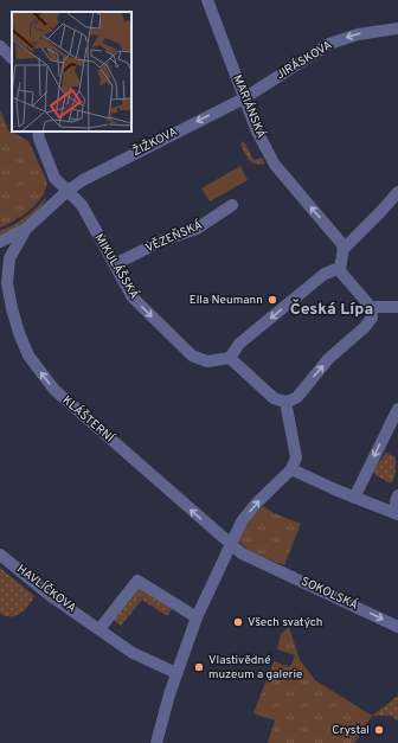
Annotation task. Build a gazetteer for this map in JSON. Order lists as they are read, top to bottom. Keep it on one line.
{"streets":{"street":["JIRÁSKOVA","MARIÁNSKÁ","ŽIŽKOVA","VĚZEŇSKÁ","MIKULÁŠSKÁ","KLÁŠTERNÍ","HAVLÍČKOVA","SOKOLSKÁ"]},"crossings":[["JIRÁSKOVA","MARIÁNSKÁ"],["JIRÁSKOVA","ŽIŽKOVA"],["MARIÁNSKÁ","ŽIŽKOVA"],["ŽIŽKOVA","MIKULÁŠSKÁ"],["ŽIŽKOVA","KLÁŠTERNÍ"],["VĚZEŇSKÁ","MIKULÁŠSKÁ"],["KLÁŠTERNÍ","SOKOLSKÁ"]],"one_way":["JIRÁSKOVA","MARIÁNSKÁ","ŽIŽKOVA","MIKULÁŠSKÁ","KLÁŠTERNÍ"],"districts":["Česká Lípa"],"places":["Ella Neumann","Všech svatých","Vlastivědné muzeum a galerie","Crystal"]}
